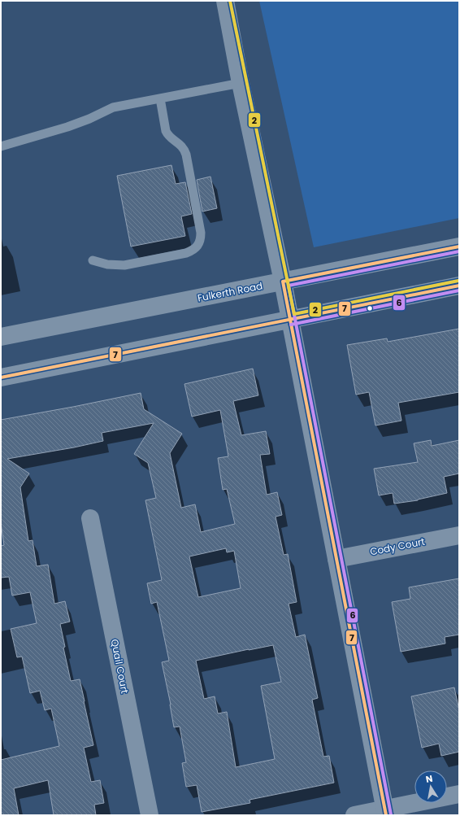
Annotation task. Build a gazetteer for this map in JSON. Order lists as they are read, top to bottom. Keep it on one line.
{"streets":{"street":["Fulkerth Road","Cody Court","Quail Court"]},"lines":["transit line 2","transit line 7","transit line 6"],"north":"top"}
